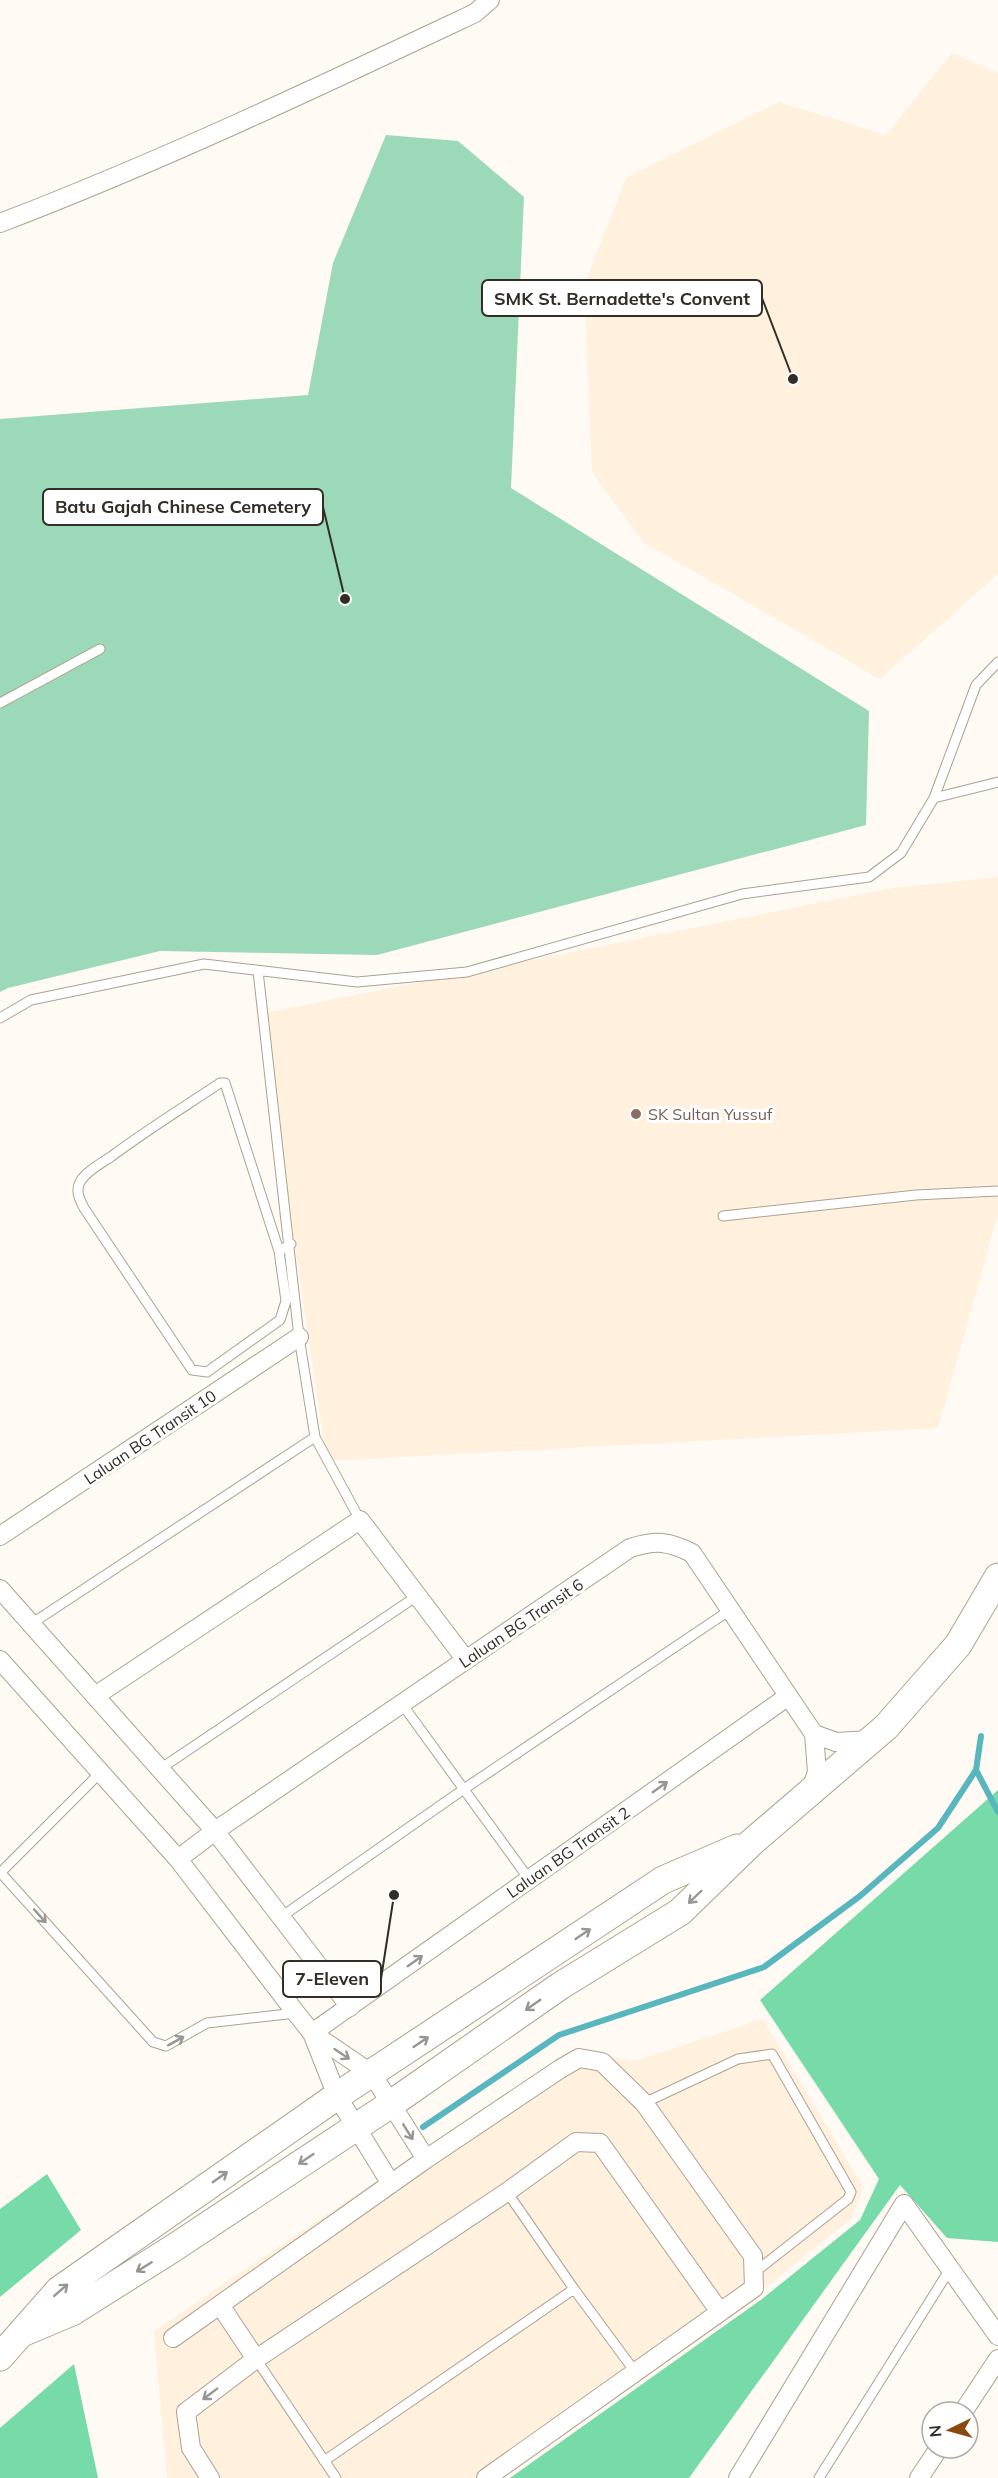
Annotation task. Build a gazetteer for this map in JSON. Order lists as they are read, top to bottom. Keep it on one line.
{"streets":{"street":["Laluan BG Transit 10","Laluan BG Transit 6","Laluan BG Transit 2"]},"crossings":[["Laluan BG Transit 6","Laluan BG Transit 2"]],"one_way":["Laluan BG Transit 2"],"places":["SMK St. Bernadette's Convent","Batu Gajah Chinese Cemetery","SK Sultan Yussuf","7-Eleven"],"north":"left"}
